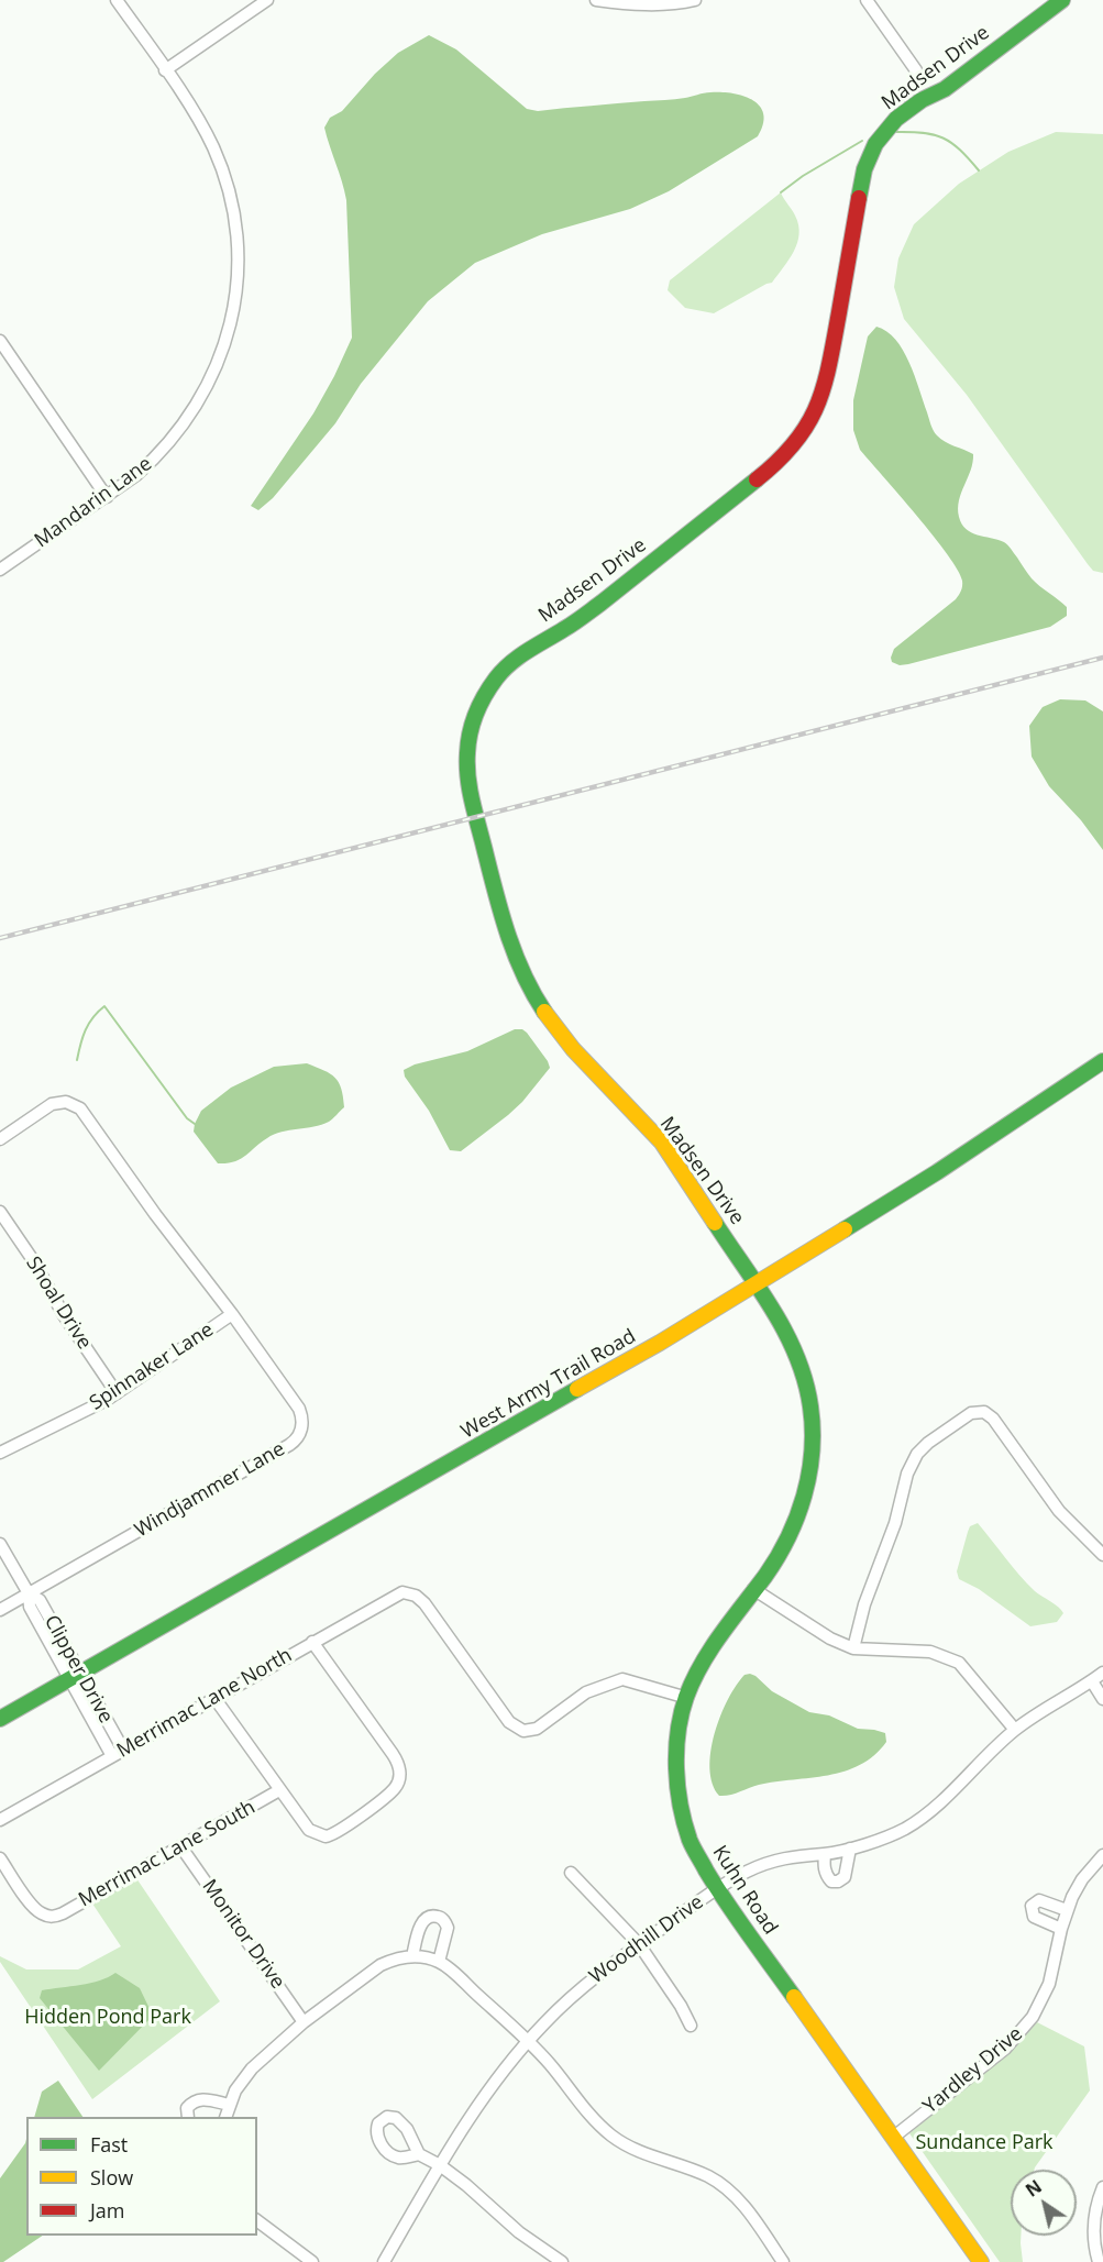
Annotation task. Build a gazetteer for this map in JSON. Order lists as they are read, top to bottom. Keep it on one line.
{"streets":{"street":["Madsen Drive","Mandarin Lane","Shoal Drive","Spinnaker Lane","West Army Trail Road","Windjammer Lane","Clipper Drive","Merrimac Lane North","Merrimac Lane South","Kuhn Road","Monitor Drive","Woodhill Drive","Yardley Drive"]},"crossings":[["Madsen Drive","West Army Trail Road"],["Madsen Drive","Kuhn Road"],["Shoal Drive","Spinnaker Lane"],["Spinnaker Lane","Windjammer Lane"],["West Army Trail Road","Clipper Drive"],["West Army Trail Road","Kuhn Road"],["Windjammer Lane","Clipper Drive"],["Clipper Drive","Merrimac Lane North"],["Merrimac Lane North","Kuhn Road"],["Merrimac Lane South","Monitor Drive"],["Kuhn Road","Woodhill Drive"],["Kuhn Road","Yardley Drive"]],"parks":["Hidden Pond Park","Sundance Park"],"legend":["Fast","Slow","Jam"],"north":"top left"}
